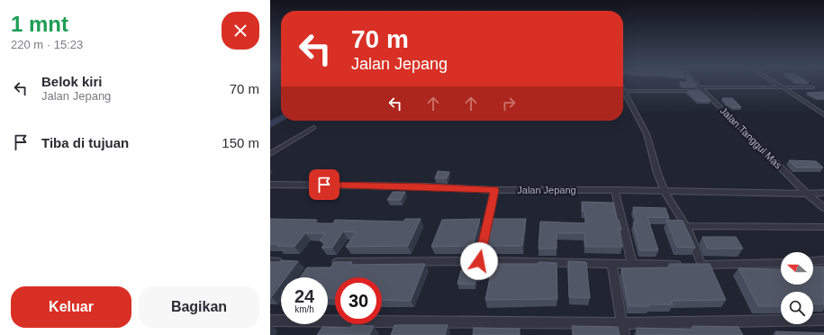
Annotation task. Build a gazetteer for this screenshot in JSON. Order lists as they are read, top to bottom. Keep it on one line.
{"streets":{"street":["Jalan Tanggul Mas","Jalan Jepang"]},"crossings":[["Jalan Tanggul Mas","Jalan Jepang"]],"north":"left","page":{"heading":["1 mnt","220 m · 15:23"],"turn":["70 m","Jalan Jepang"],"list":[{"name":"Belok kiri","note":"Jalan Jepang","value":"70 m"},{"name":"Tiba di tujuan","value":"150 m"}],"speed":"24 km/h","limit":"30","buttons":["Keluar","Bagikan"]}}
